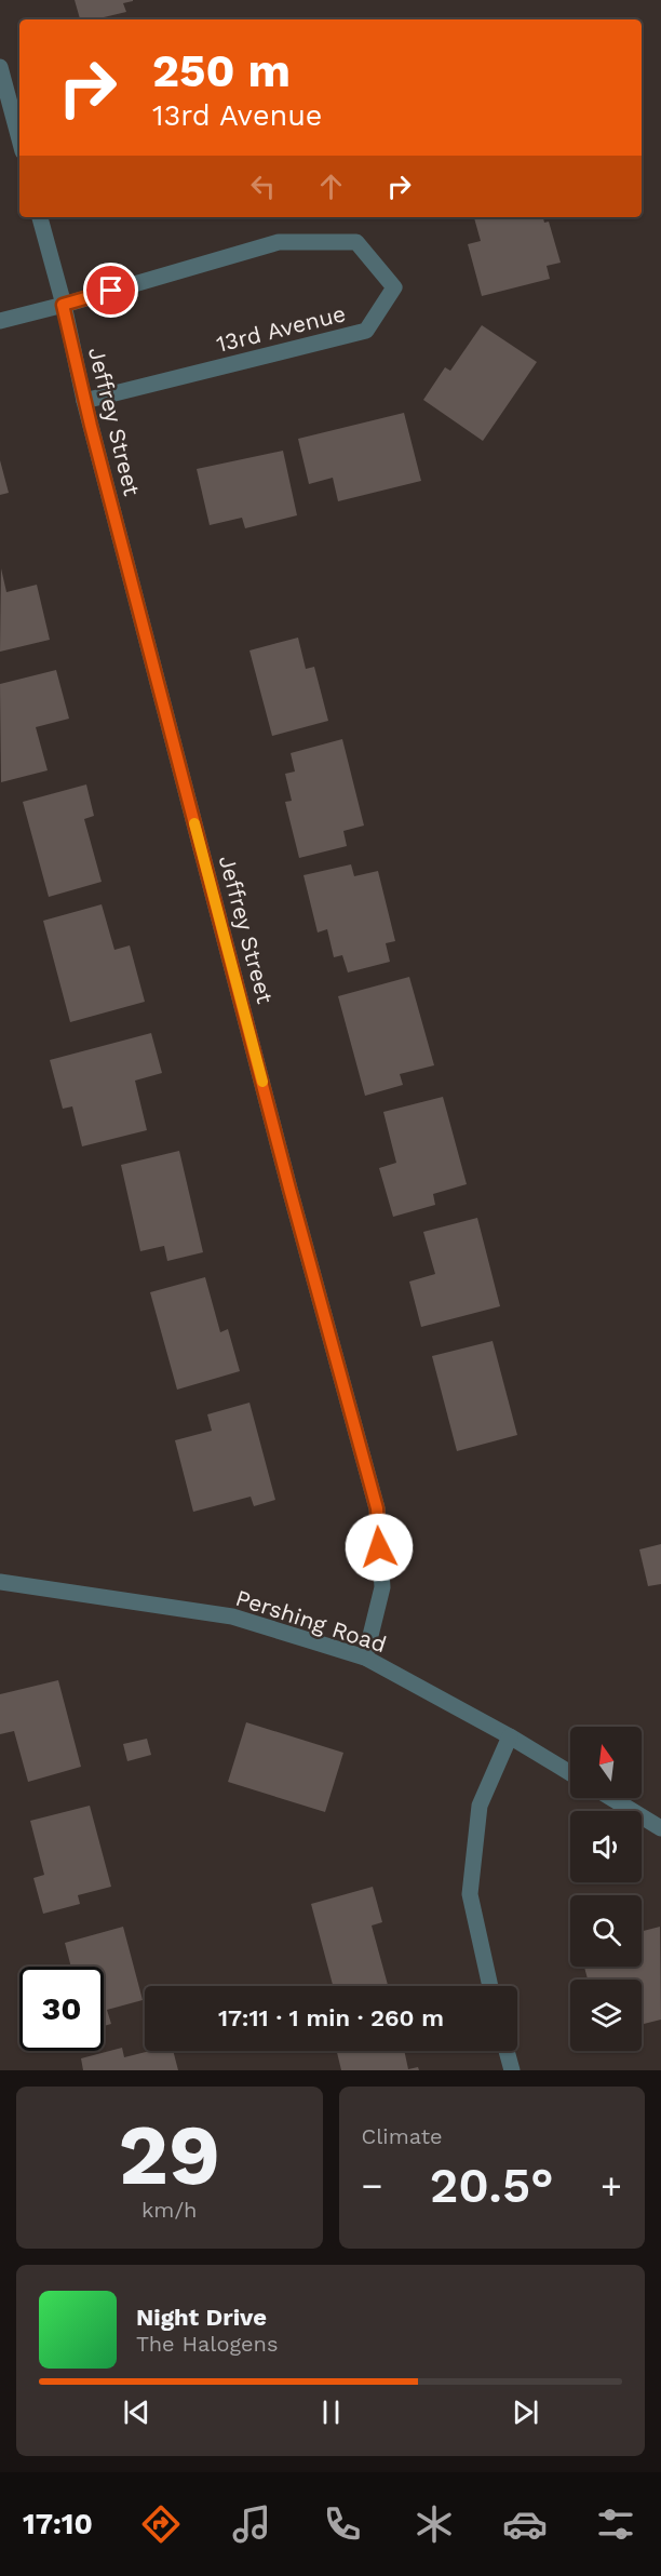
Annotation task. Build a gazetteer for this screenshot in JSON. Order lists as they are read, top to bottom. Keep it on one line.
{"streets":{"street":["13rd Avenue","Jeffrey Street","Pershing Road"]},"crossings":[["13rd Avenue","Jeffrey Street"],["Jeffrey Street","Pershing Road"]],"north":"top","page":{"turn":["250 m","13rd Avenue"],"limit":"30","trip":"17:11 · 1 min · 260 m","tile":[["29","km/h"],"Climate"],"heat":["−","20.5°","+"],"song":["Night Drive","The Halogens"],"tabs":"17:10"}}
